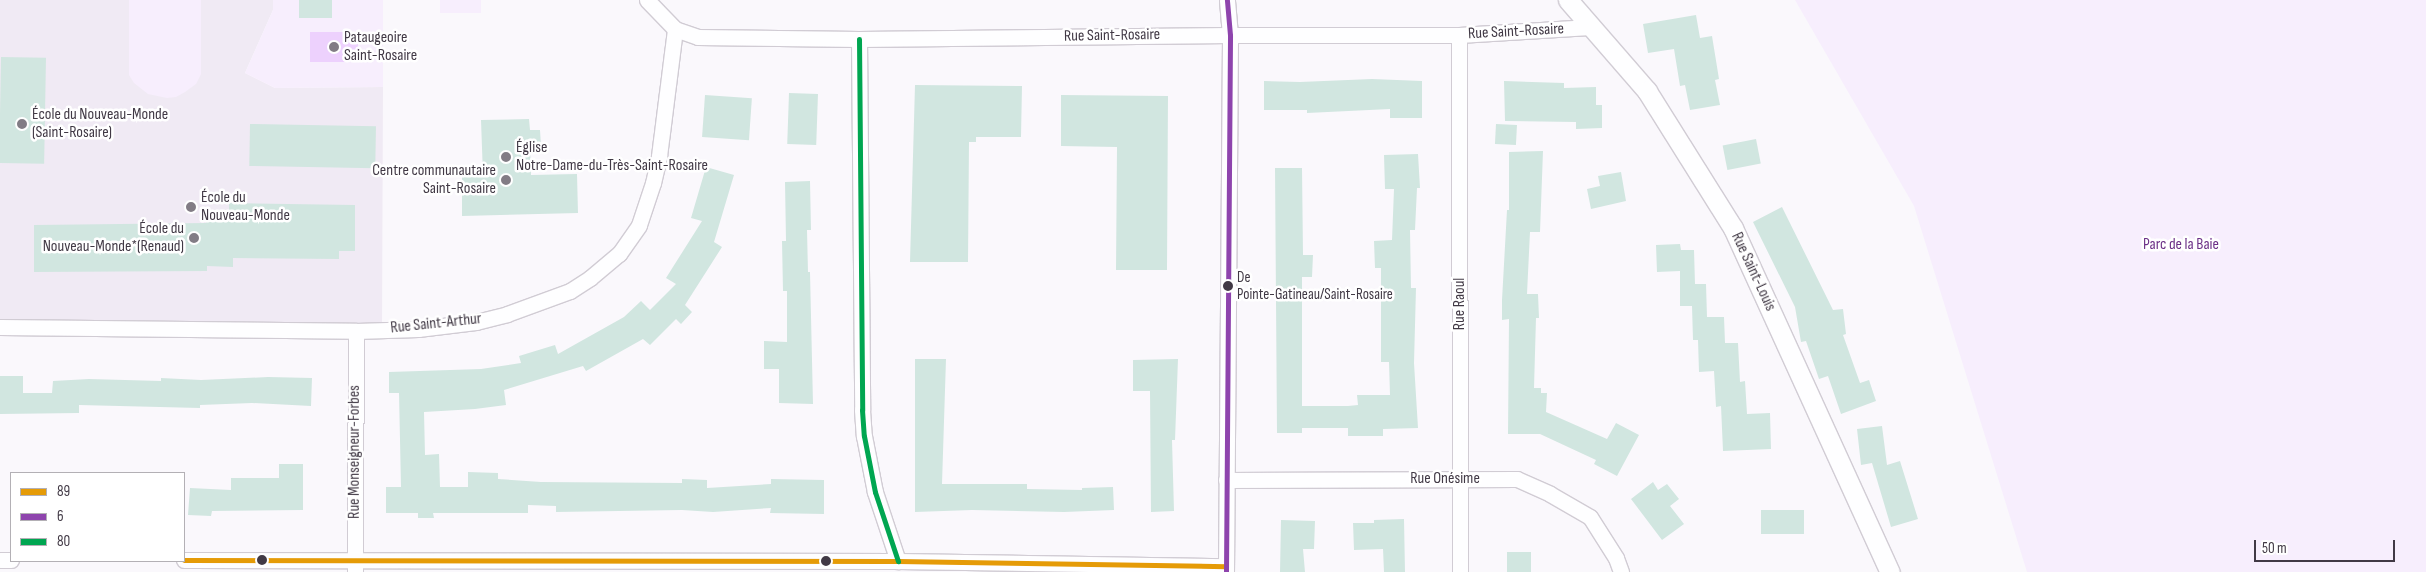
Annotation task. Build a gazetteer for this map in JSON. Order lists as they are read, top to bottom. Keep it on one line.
{"streets":{"street":["Rue Saint-Rosaire","Rue Saint-Louis","Rue Raoul","Rue Saint-Arthur","Rue Monseigneur-Forbes","Rue Onésime"]},"crossings":[["Rue Saint-Rosaire","Rue Saint-Louis"],["Rue Saint-Rosaire","Rue Raoul"],["Rue Saint-Rosaire","Rue Saint-Arthur"],["Rue Raoul","Rue Onésime"],["Rue Saint-Arthur","Rue Monseigneur-Forbes"]],"parks":["Parc de la Baie"],"places":["Pataugeoire Saint-Rosaire","École du Nouveau-Monde (Saint-Rosaire)","Église Notre-Dame-du-Très-Saint-Rosaire","Centre communautaire Saint-Rosaire","École du Nouveau-Monde","École du Nouveau-Monde*(Renaud)","De Pointe-Gatineau/Saint-Rosaire"],"lines":["transit line 6","transit line 80","transit line 89"],"legend":["89","6","80"],"scale_bar":"50 m"}
